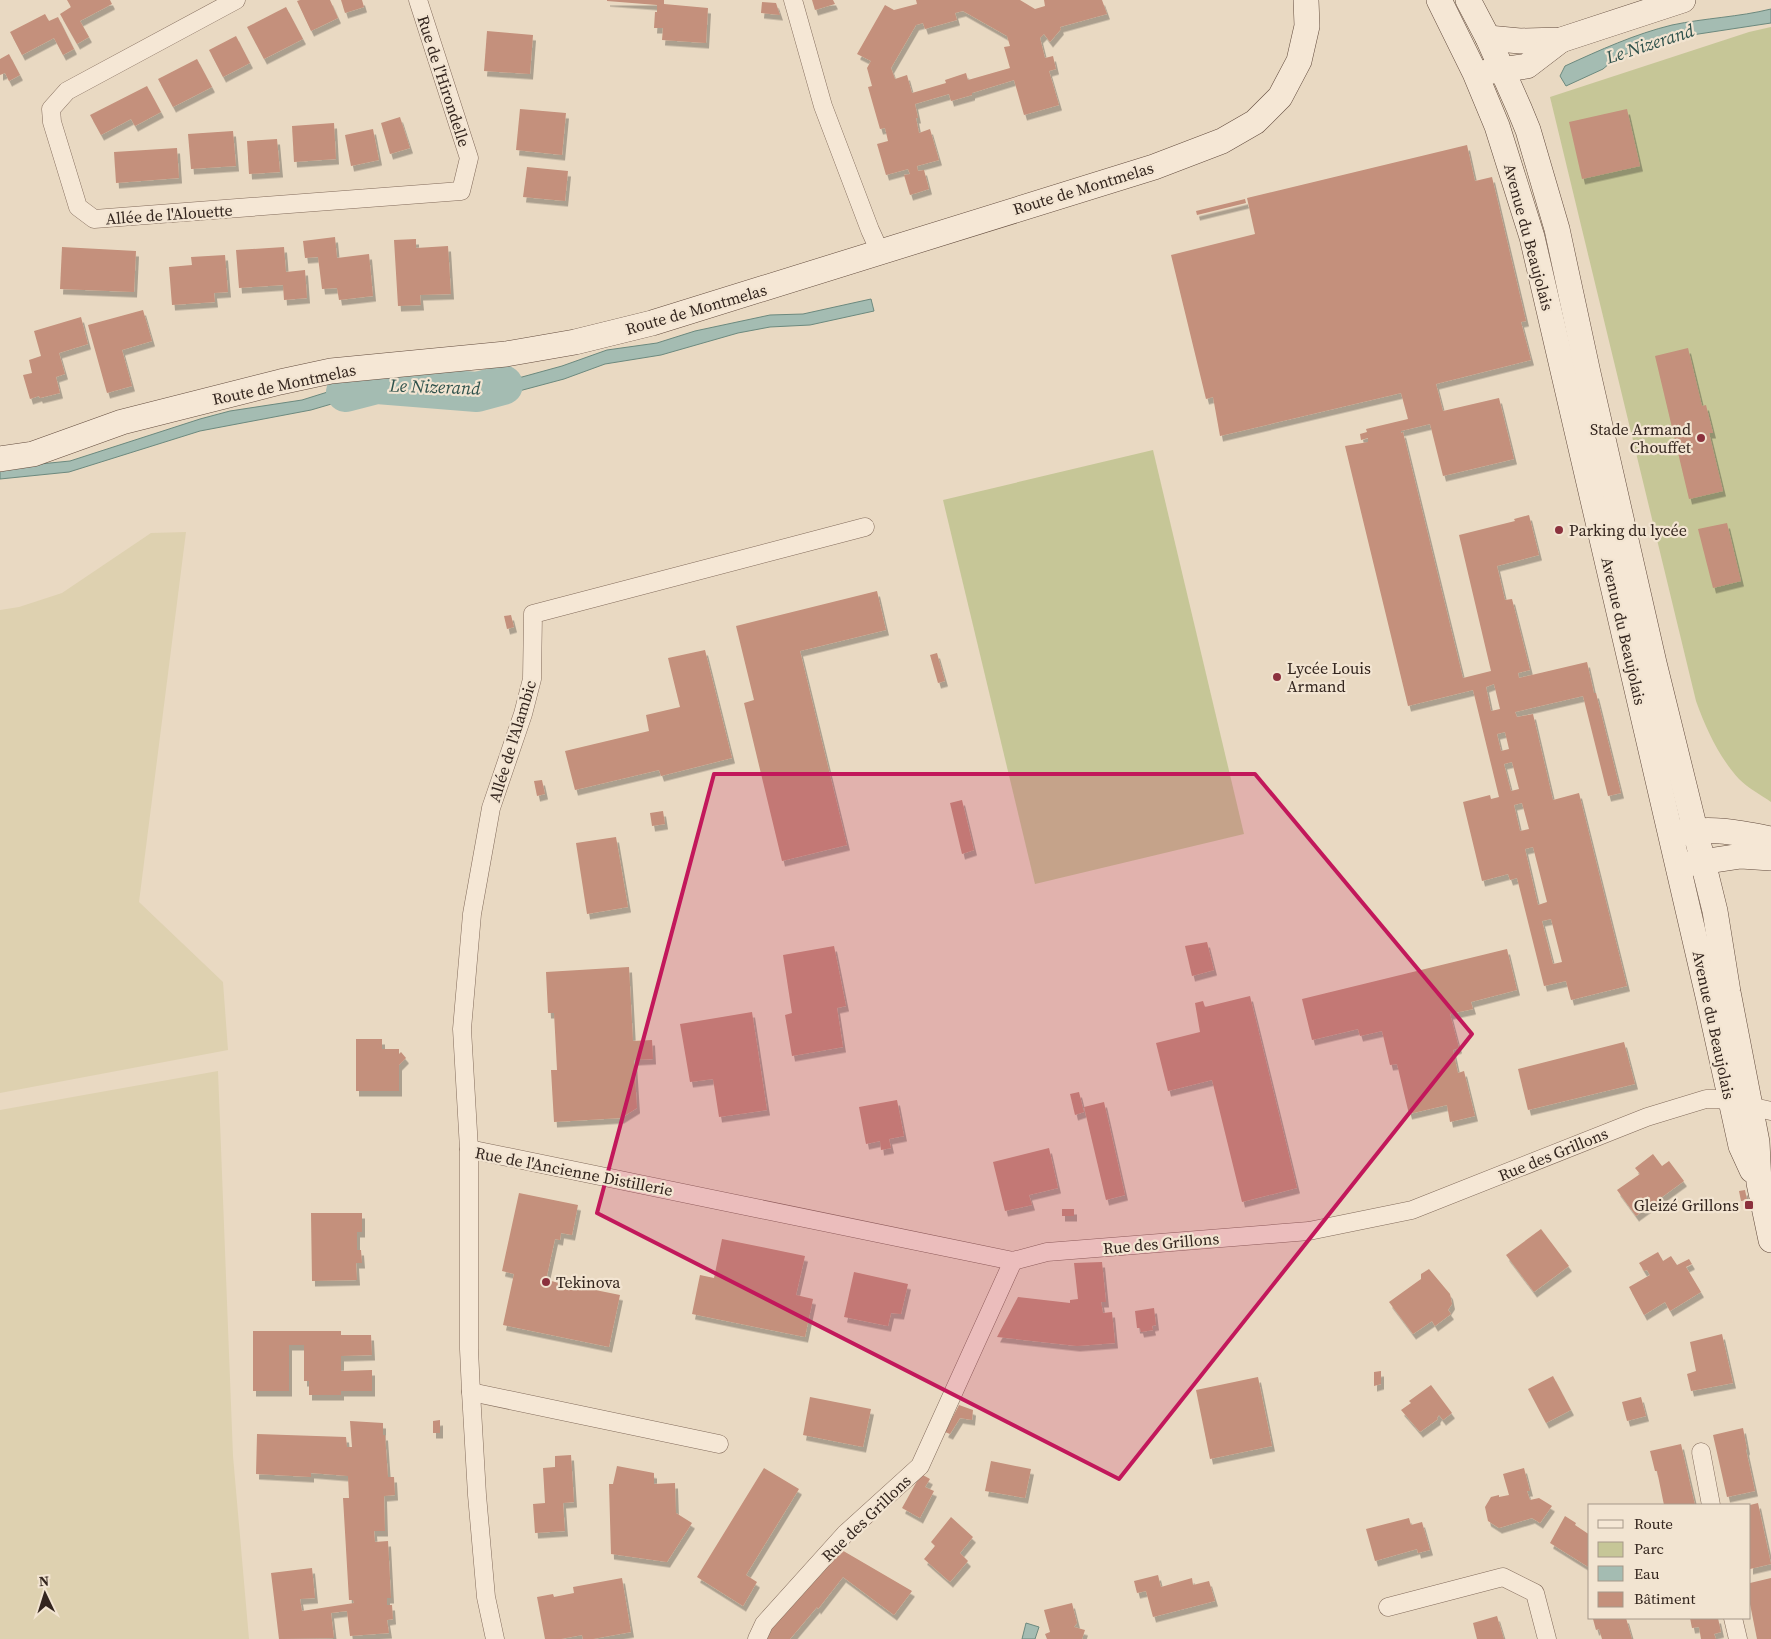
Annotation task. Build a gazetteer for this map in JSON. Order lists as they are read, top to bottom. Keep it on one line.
{"streets":{"main road":["Route de Montmelas","Avenue du Beaujolais"],"street":["Rue de l'Hirondelle","Allée de l'Alouette","Allée de l'Alambic","Rue des Grillons","Rue de l'Ancienne Distillerie"]},"crossings":[["Rue de l'Hirondelle","Allée de l'Alouette"],["Avenue du Beaujolais","Rue des Grillons"],["Allée de l'Alambic","Rue de l'Ancienne Distillerie"],["Rue des Grillons","Rue de l'Ancienne Distillerie"]],"water":["Le Nizerand"],"places":{"other":["Stade Armand Chouffet","Parking du lycée","Lycée Louis Armand","Tekinova"],"transit":["Gleizé Grillons"]},"legend":["Route","Parc","Eau","Bâtiment"],"north":"top"}
